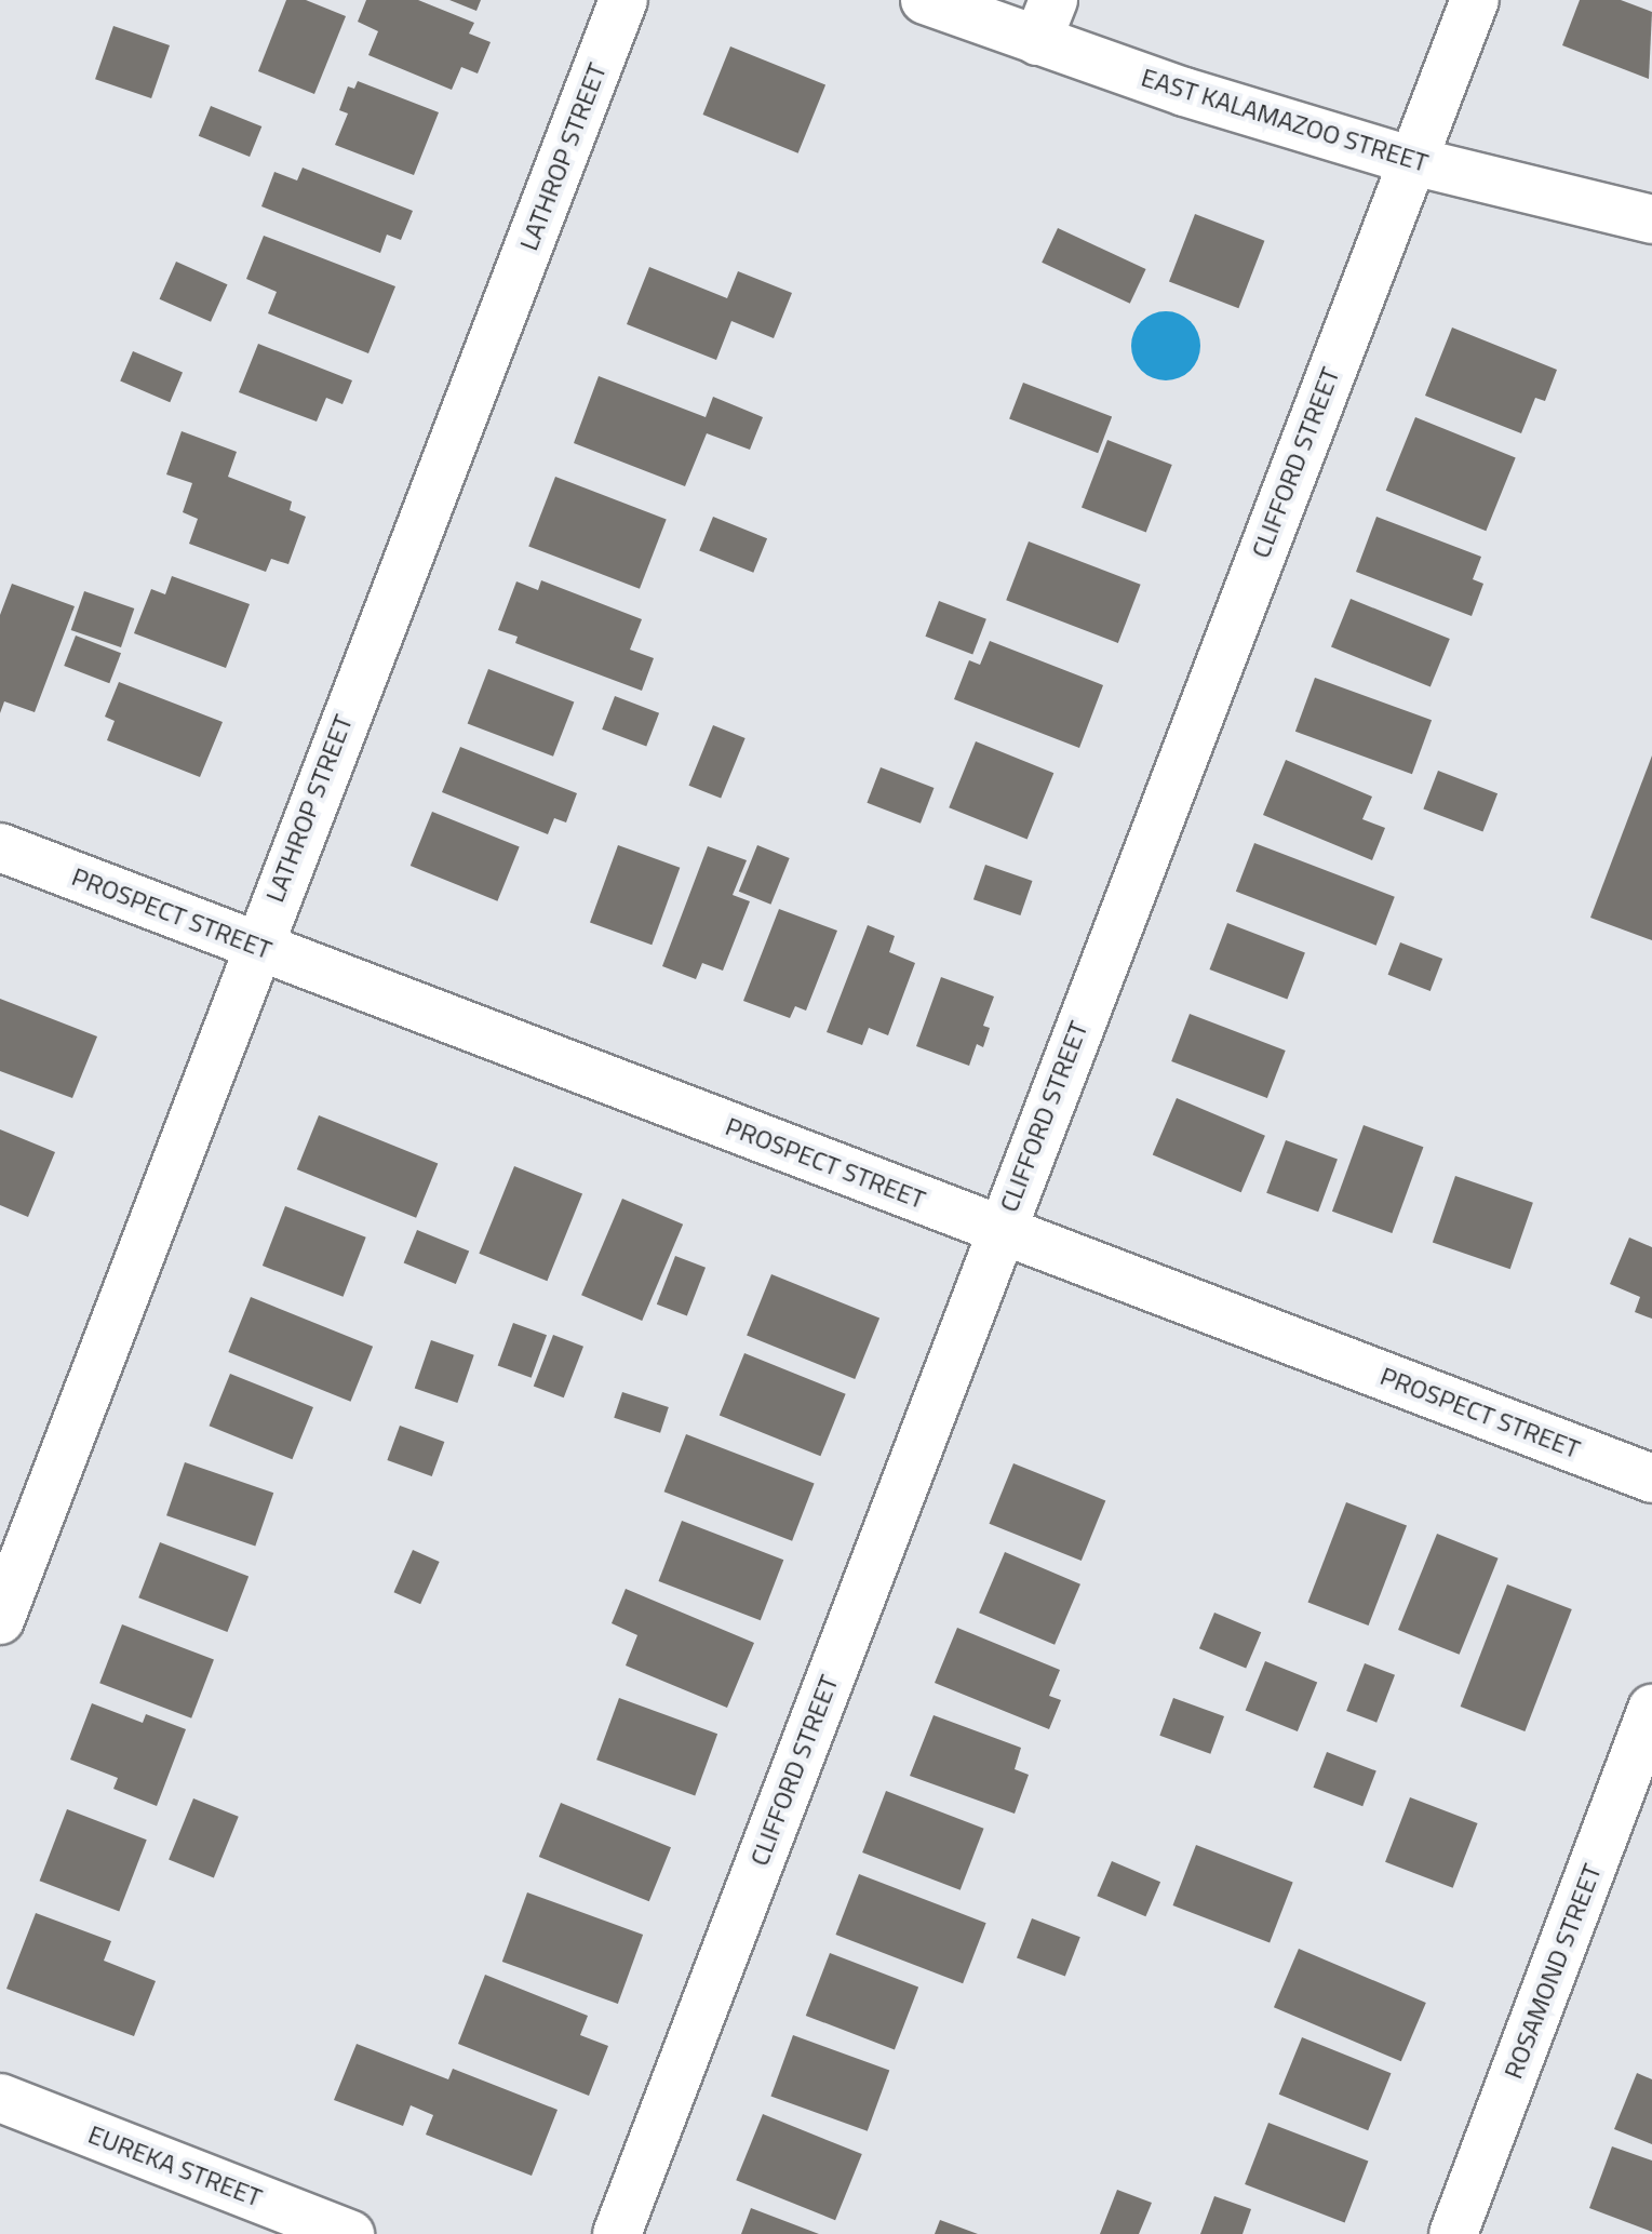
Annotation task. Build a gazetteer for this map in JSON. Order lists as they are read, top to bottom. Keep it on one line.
{"streets":{"street":["EAST KALAMAZOO STREET","LATHROP STREET","CLIFFORD STREET","PROSPECT STREET","ROSAMOND STREET","EUREKA STREET"]},"crossings":[["EAST KALAMAZOO STREET","CLIFFORD STREET"],["LATHROP STREET","PROSPECT STREET"],["CLIFFORD STREET","PROSPECT STREET"]]}
